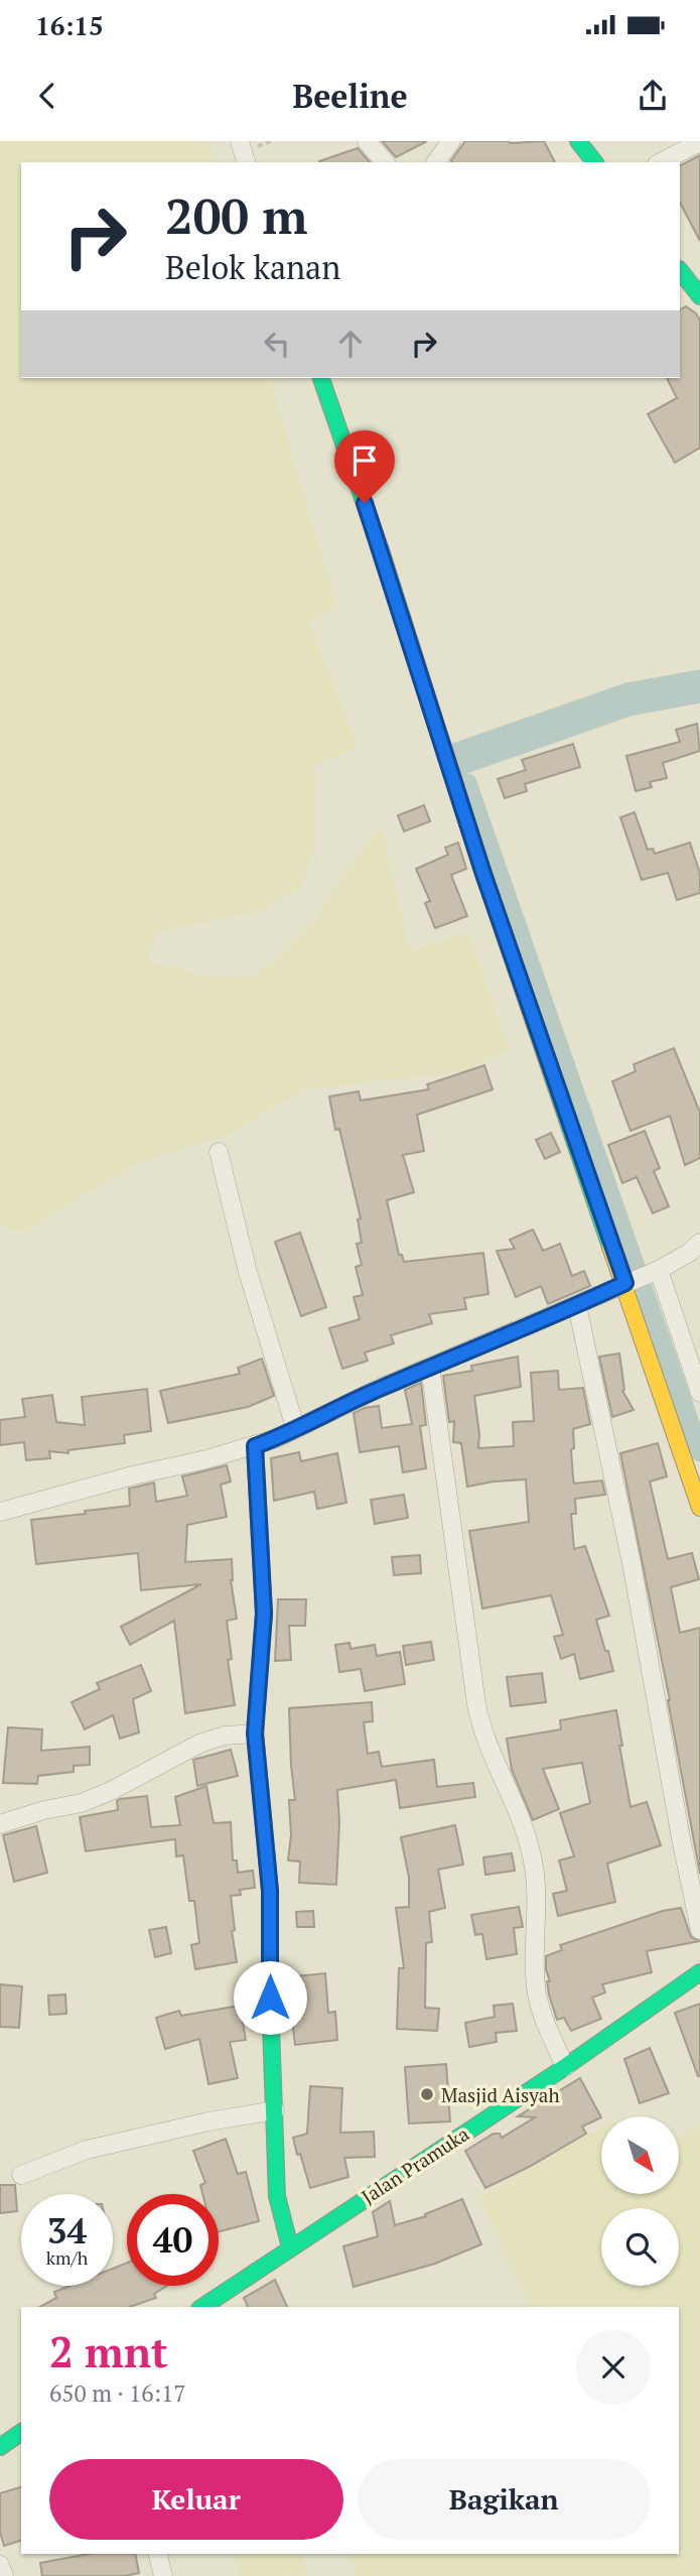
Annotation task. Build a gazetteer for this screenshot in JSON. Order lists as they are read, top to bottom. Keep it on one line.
{"streets":{"main road":["Jalan Pramuka"]},"places":["Masjid Aisyah"],"north":"bottom right","page":{"status":"16:15","header":"Beeline","turn":["200 m","Belok kanan"],"speed":"34 km/h","limit":"40","heading":["2 mnt","650 m · 16:17"],"buttons":["Keluar","Bagikan"]}}
